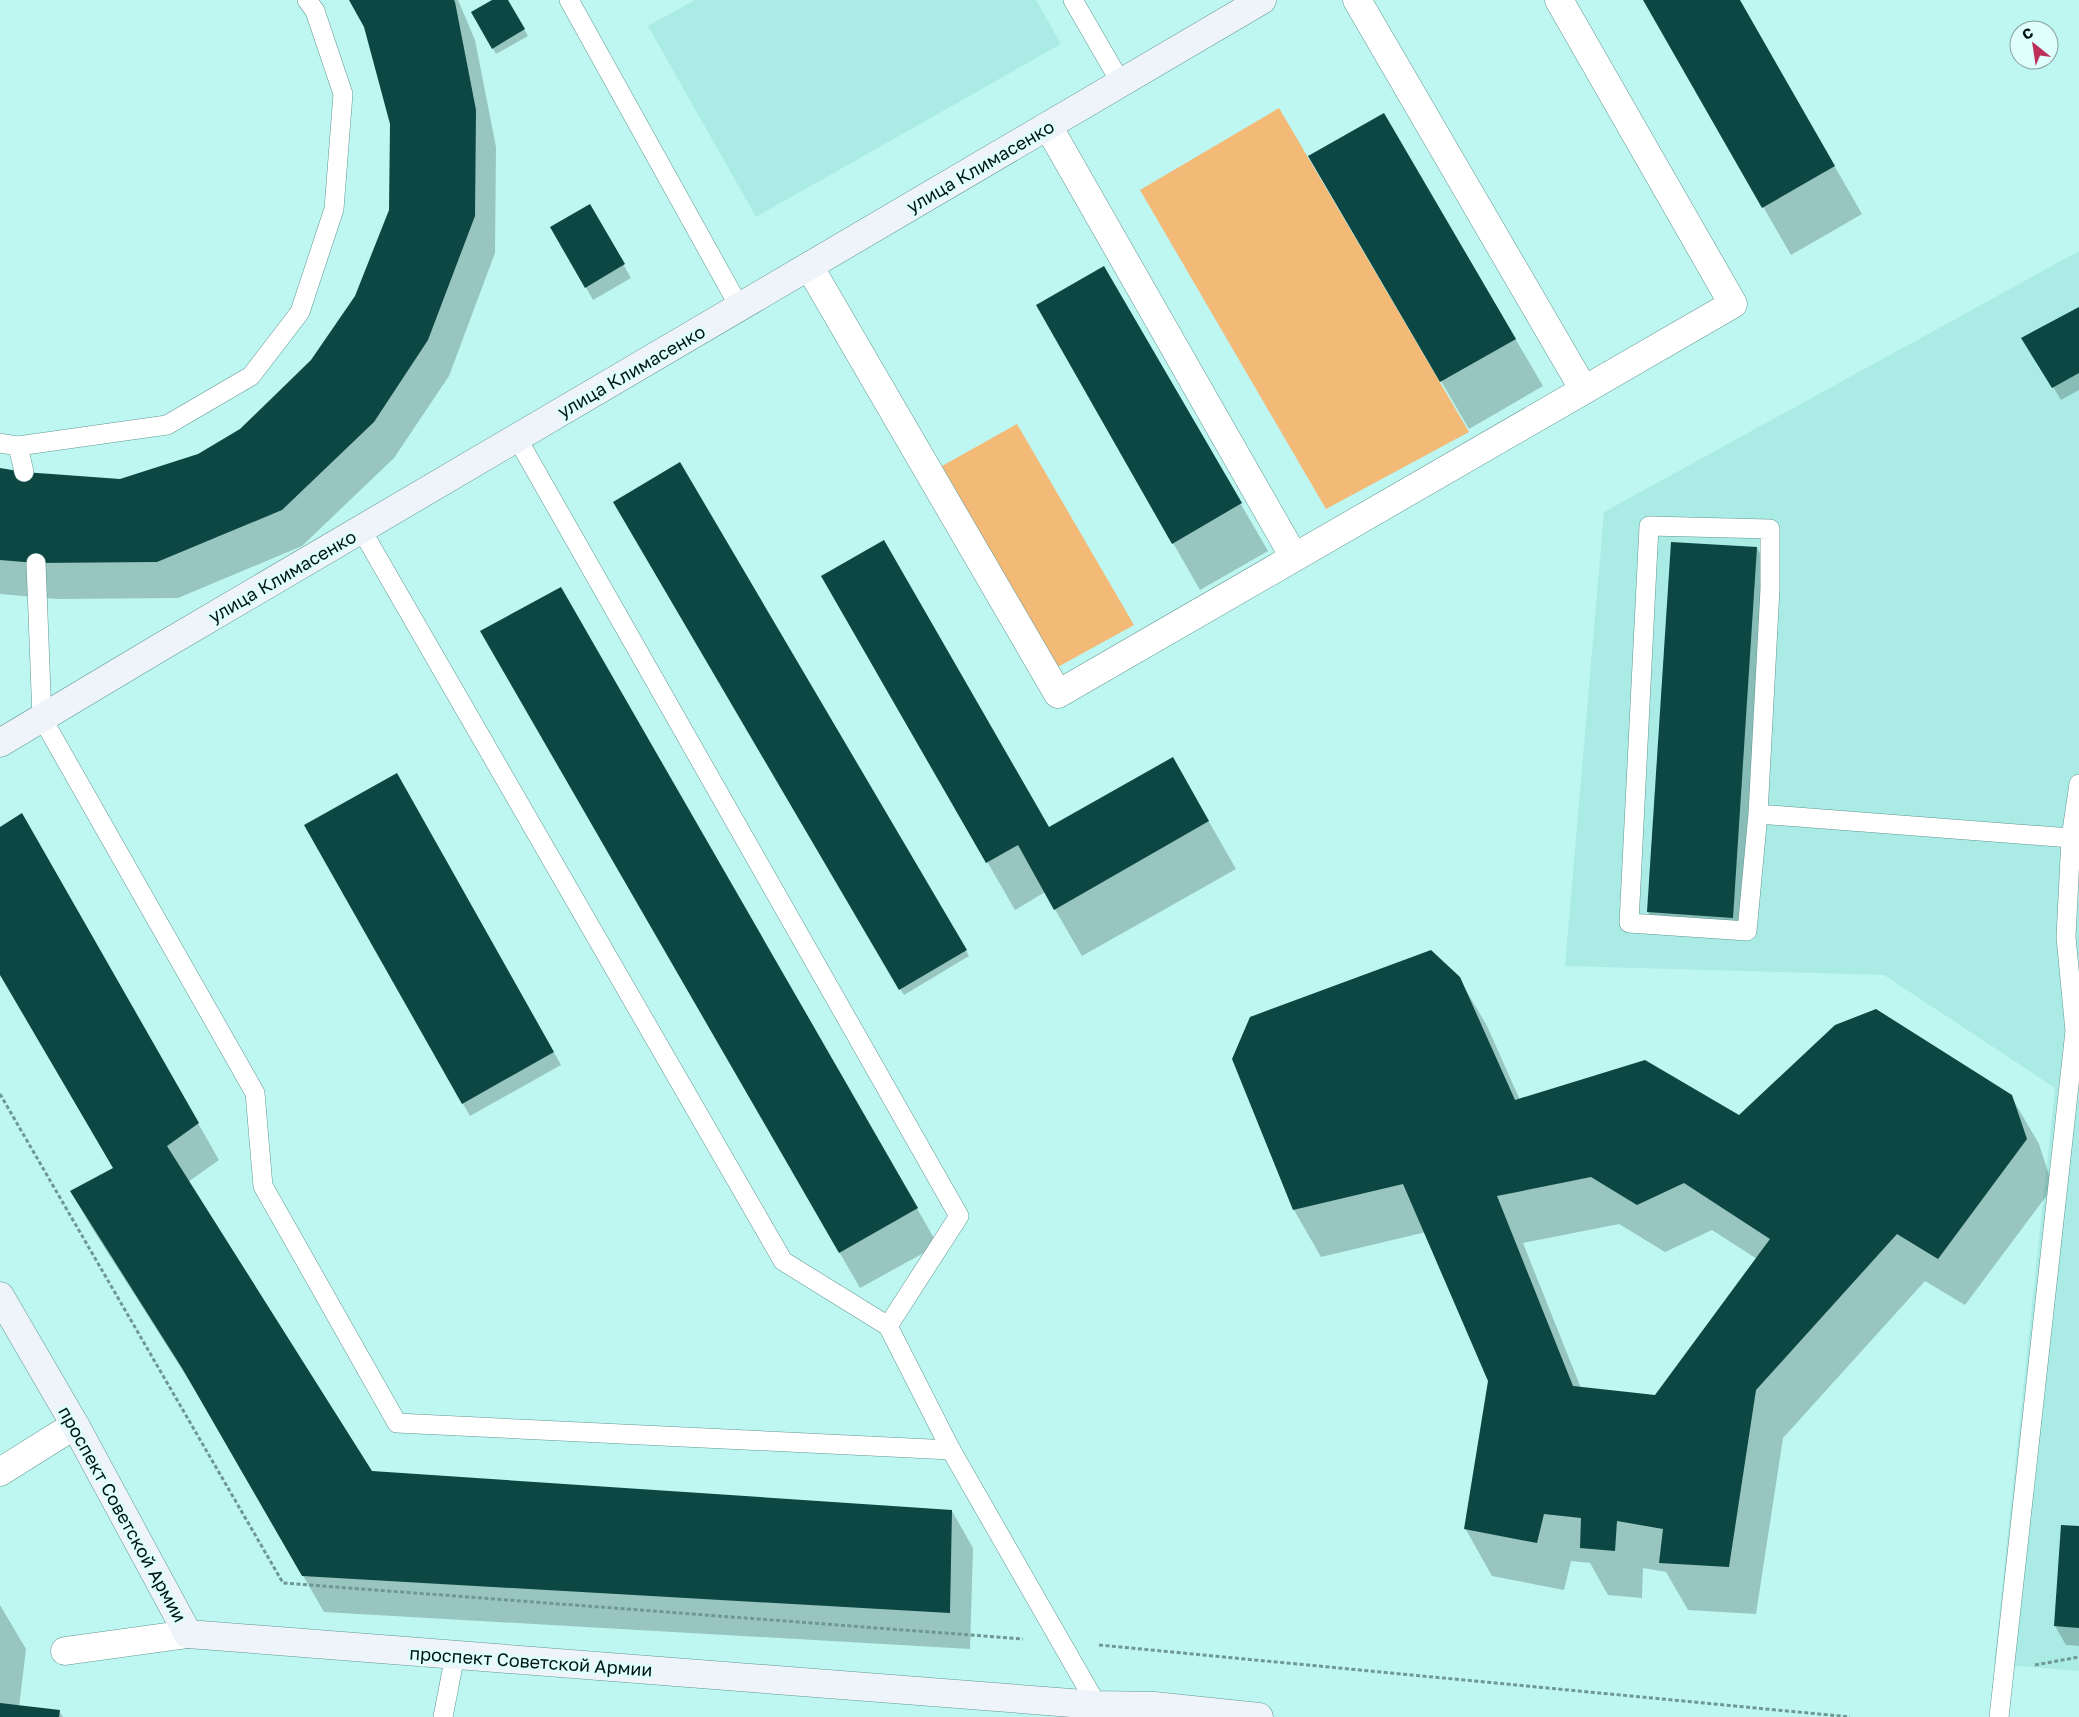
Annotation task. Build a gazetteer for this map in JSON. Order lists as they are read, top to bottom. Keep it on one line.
{"streets":{"street":["улица Климасенко","проспект Советской Армии"]},"north":"top left"}
